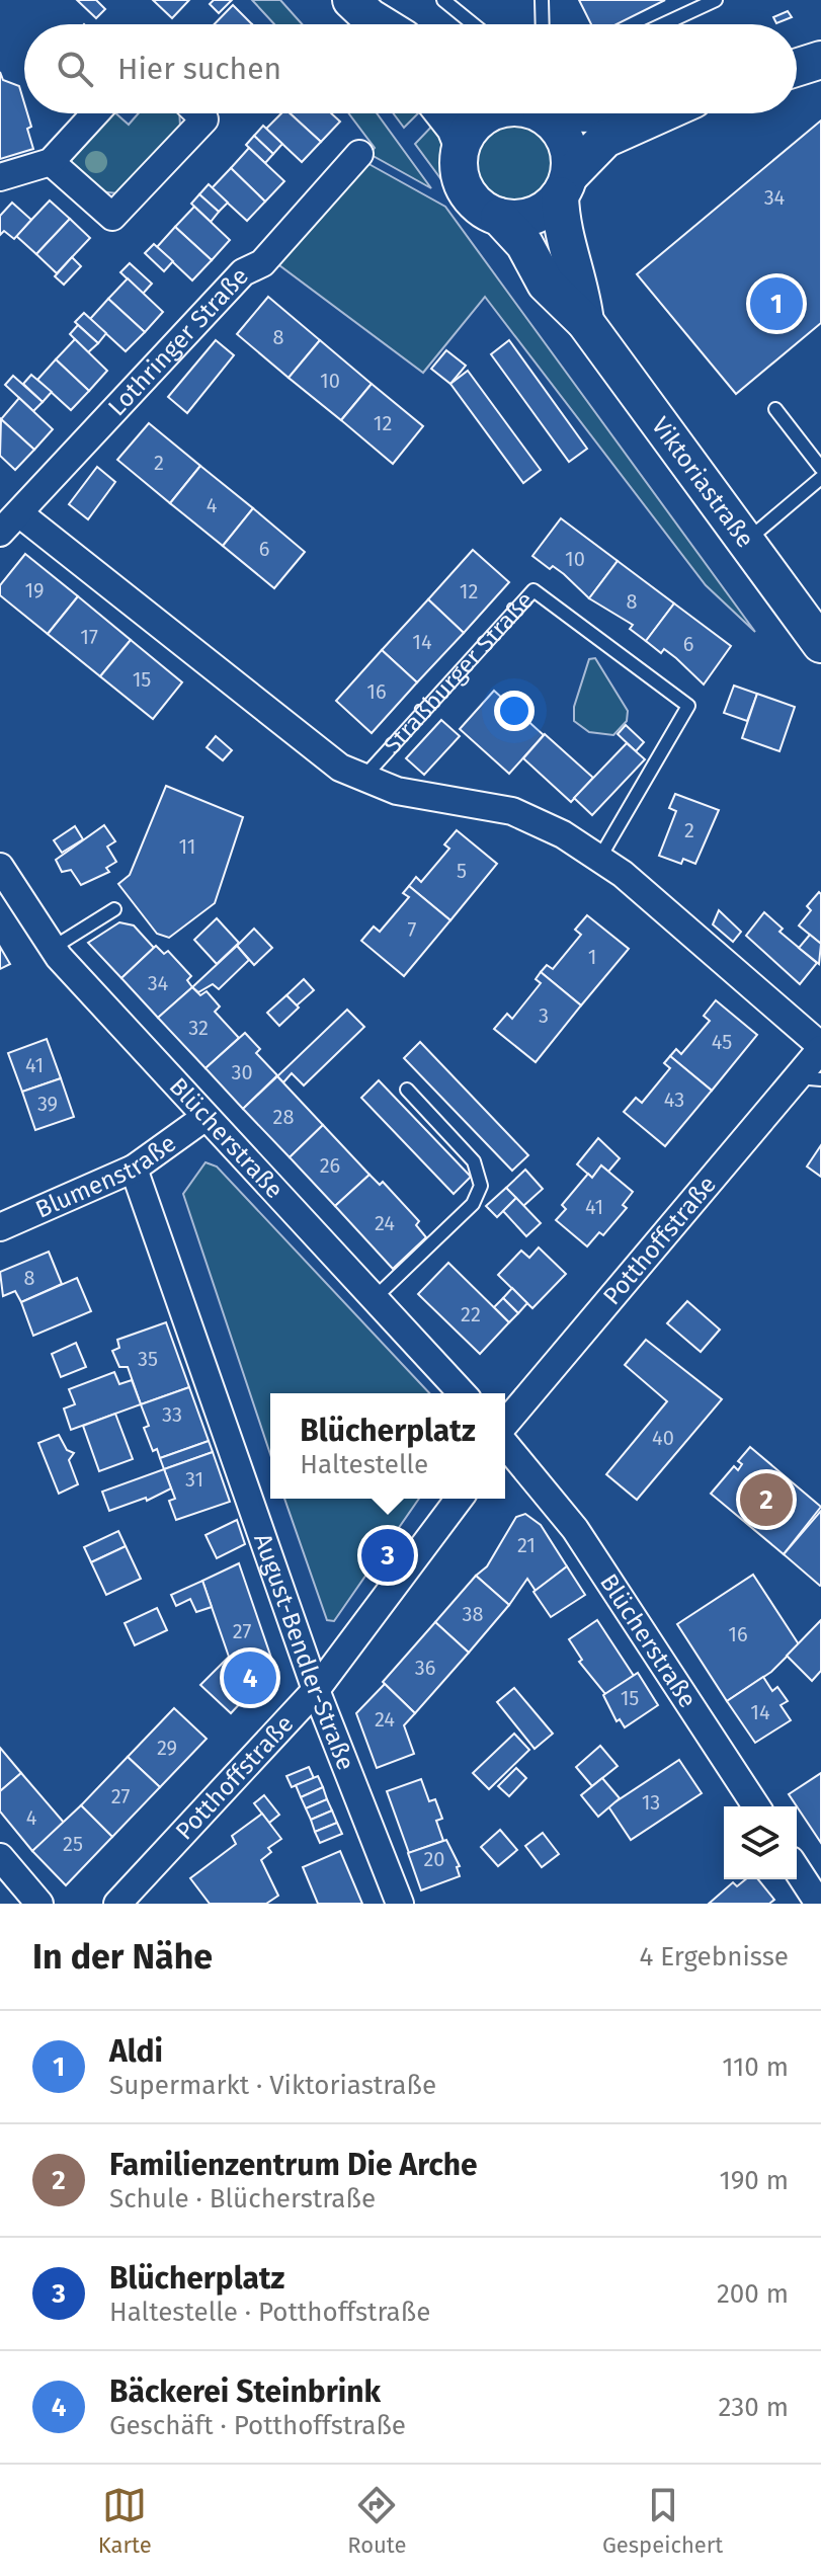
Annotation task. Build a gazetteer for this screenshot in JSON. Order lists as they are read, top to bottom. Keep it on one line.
{"streets":{"main road":["Viktoriastraße"],"street":["Lothringer Straße","Straßburger Straße","Blücherstraße","Blumenstraße","Potthoffstraße","August-Bendler-Straße"]},"crossings":[["Lothringer Straße","Straßburger Straße"],["Straßburger Straße","Potthoffstraße"],["Blücherstraße","Blumenstraße"],["Blumenstraße","August-Bendler-Straße"],["Potthoffstraße","August-Bendler-Straße"]],"house_numbers":["34","8","10","12","2","4","6","10","19","12","8","17","14","6","15","16","2","11","5","7","1","34","3","32","45","41","30","43","39","28","26","41","24","8","22","35","33","40","31","21","38","27","16","36","15","14","24","29","27","13","4","25","20"],"page":{"search":"Hier suchen","pins":["1","2","3","4"],"popup":["Blücherplatz","Haltestelle"],"heading":["In der Nähe","4 Ergebnisse"],"list":[{"mark":"1","name":"Aldi","note":"Supermarkt · Viktoriastraße","value":"110 m"},{"mark":"2","name":"Familienzentrum Die Arche","note":"Schule · Blücherstraße","value":"190 m"},{"mark":"3","name":"Blücherplatz","note":"Haltestelle · Potthoffstraße","value":"200 m"},{"mark":"4","name":"Bäckerei Steinbrink","note":"Geschäft · Potthoffstraße","value":"230 m"}],"nav":["Karte","Route","Gespeichert"]}}
